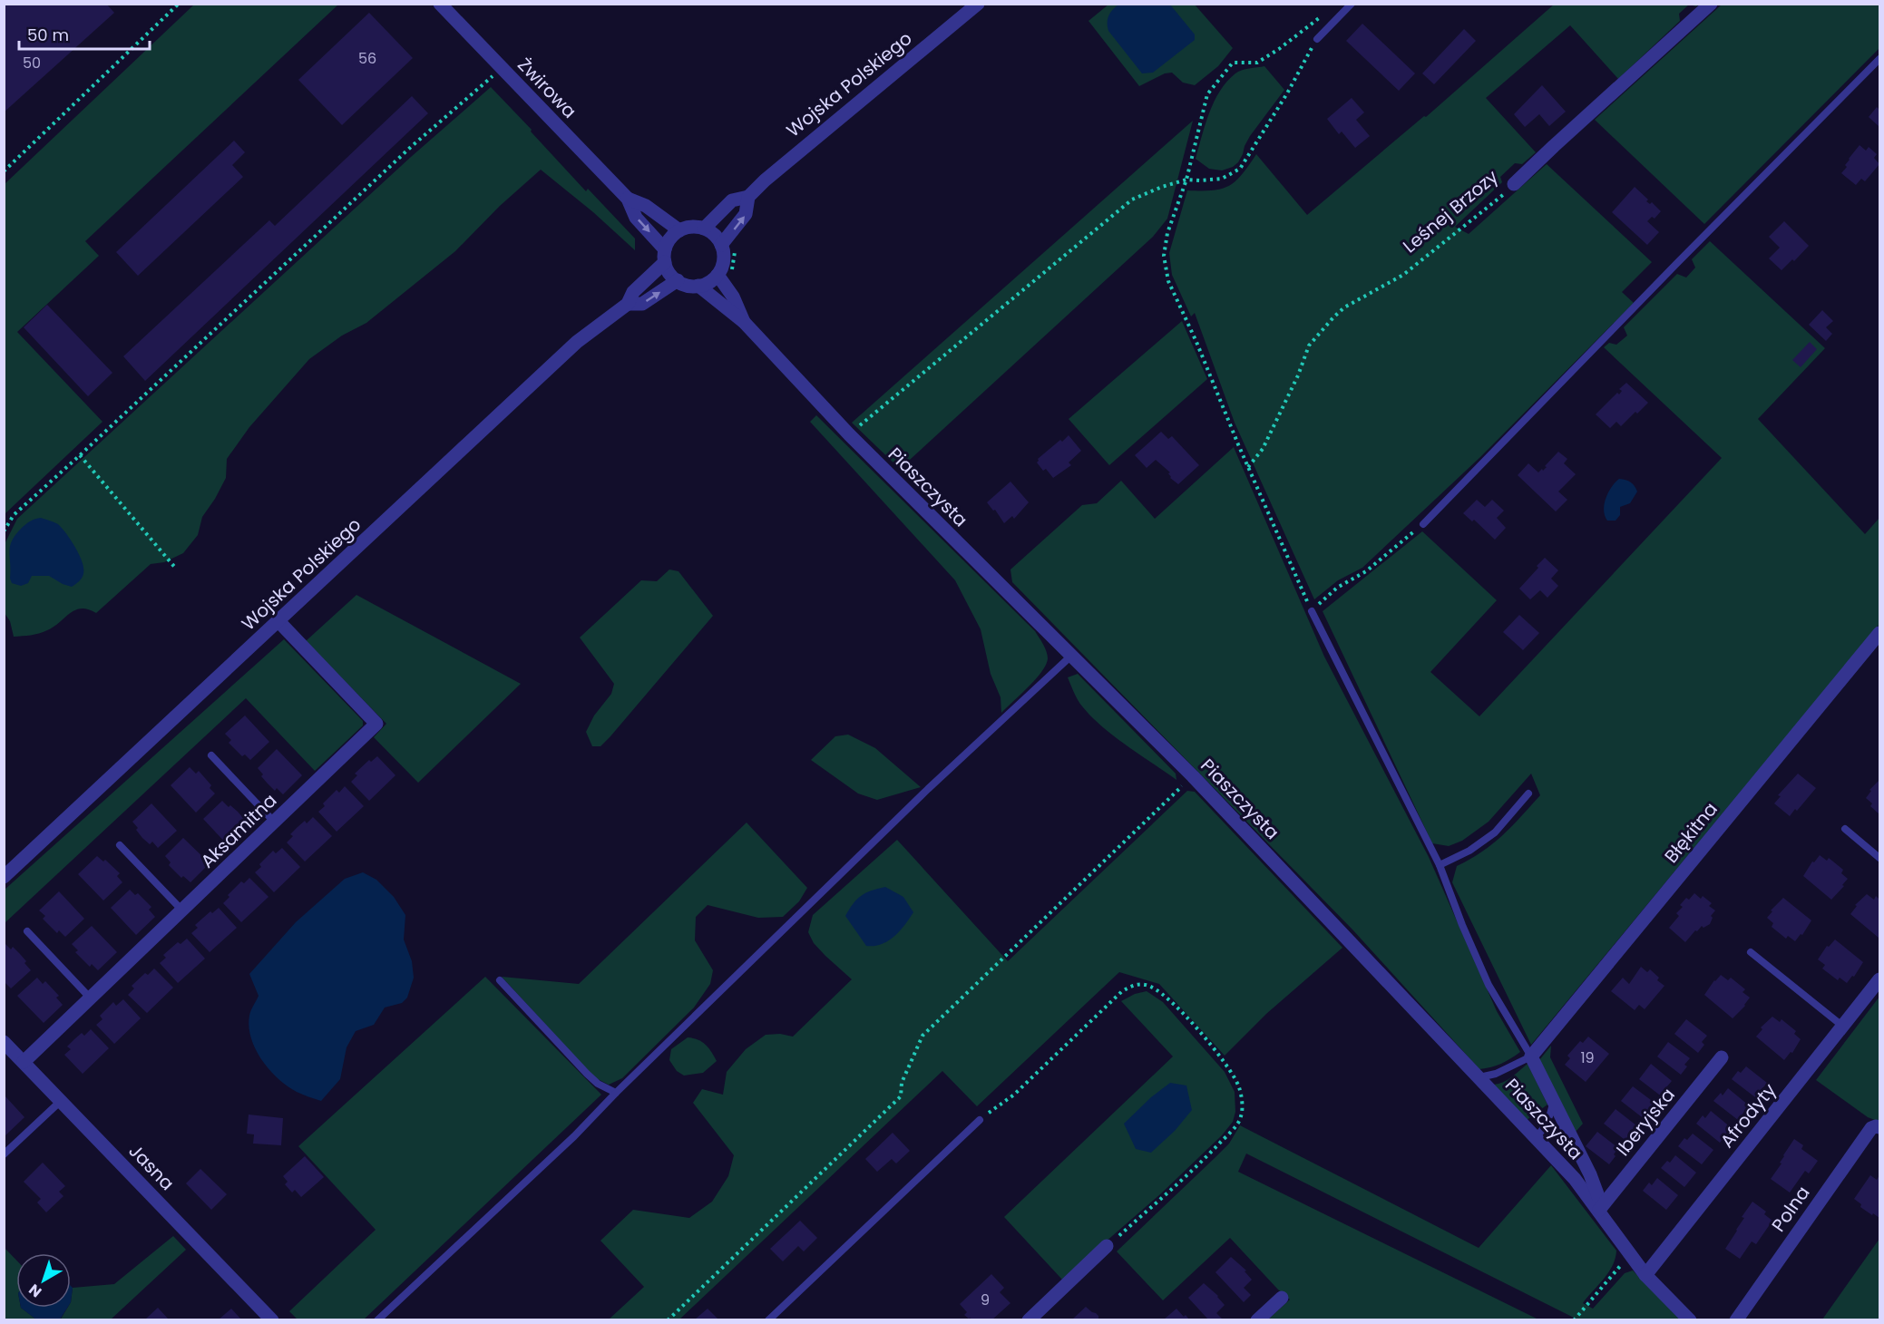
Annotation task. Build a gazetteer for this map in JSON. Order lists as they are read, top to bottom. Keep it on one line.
{"streets":{"street":["Wojska Polskiego","Żwirowa","Leśnej Brzozy","Piaszczysta","Aksamitna","Błękitna","Afrodyty","Iberyjska","Jasna","Polna"]},"crossings":[["Wojska Polskiego","Żwirowa"],["Wojska Polskiego","Piaszczysta"],["Wojska Polskiego","Aksamitna"],["Żwirowa","Piaszczysta"],["Piaszczysta","Afrodyty"],["Piaszczysta","Iberyjska"],["Aksamitna","Jasna"]],"house_numbers":["56","50","19","9"],"scale_bar":"50 m","north":"bottom left"}
